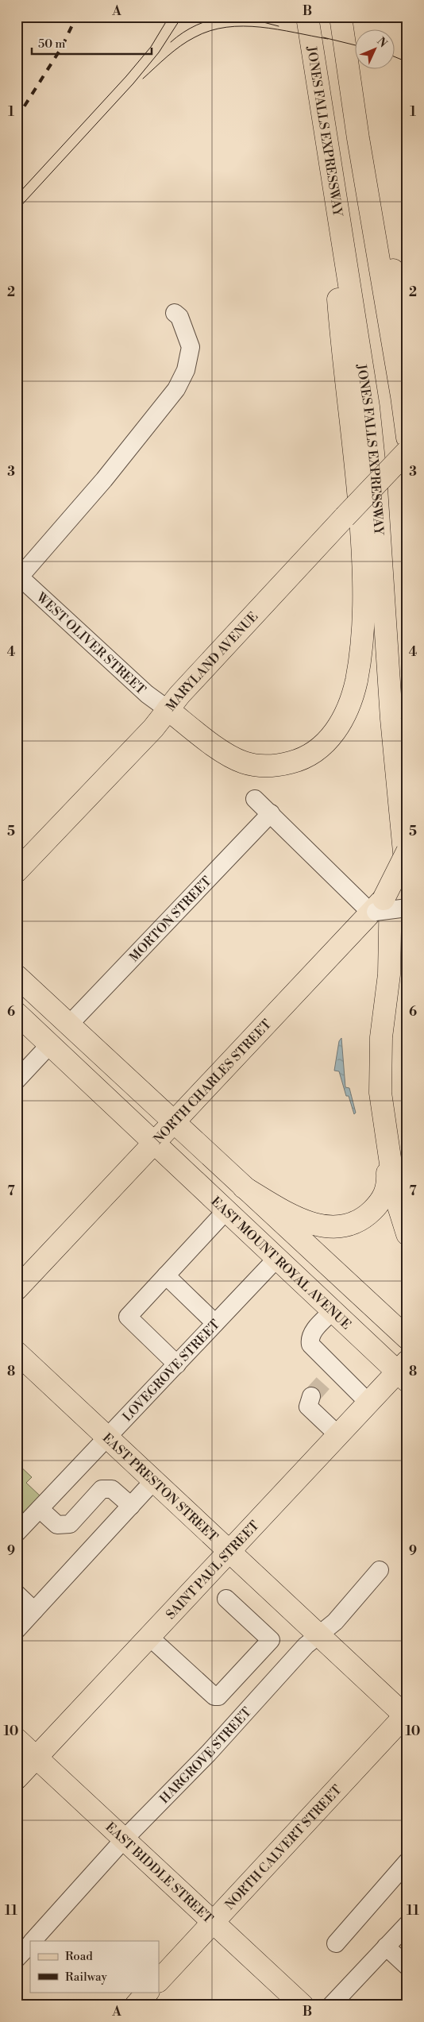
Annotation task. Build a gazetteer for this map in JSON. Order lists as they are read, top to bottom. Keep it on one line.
{"streets":{"main road":["JONES FALLS EXPRESSWAY","MARYLAND AVENUE","NORTH CHARLES STREET","EAST MOUNT ROYAL AVENUE","EAST PRESTON STREET","SAINT PAUL STREET","NORTH CALVERT STREET","EAST BIDDLE STREET"],"street":["WEST OLIVER STREET","MORTON STREET","LOVEGROVE STREET","HARGROVE STREET"]},"crossings":[["WEST OLIVER STREET","MARYLAND AVENUE"],["NORTH CHARLES STREET","EAST MOUNT ROYAL AVENUE"],["EAST MOUNT ROYAL AVENUE","LOVEGROVE STREET"],["EAST MOUNT ROYAL AVENUE","SAINT PAUL STREET"],["LOVEGROVE STREET","EAST PRESTON STREET"],["EAST PRESTON STREET","SAINT PAUL STREET"],["EAST PRESTON STREET","HARGROVE STREET"],["EAST PRESTON STREET","NORTH CALVERT STREET"],["SAINT PAUL STREET","EAST BIDDLE STREET"],["HARGROVE STREET","EAST BIDDLE STREET"],["NORTH CALVERT STREET","EAST BIDDLE STREET"]],"legend":["Road","Railway"],"scale_bar":"50 m","north":"top right","grid":{"columns":["A","B"],"rows":["1","2","3","4","5","6","7","8","9","10","11"]}}
